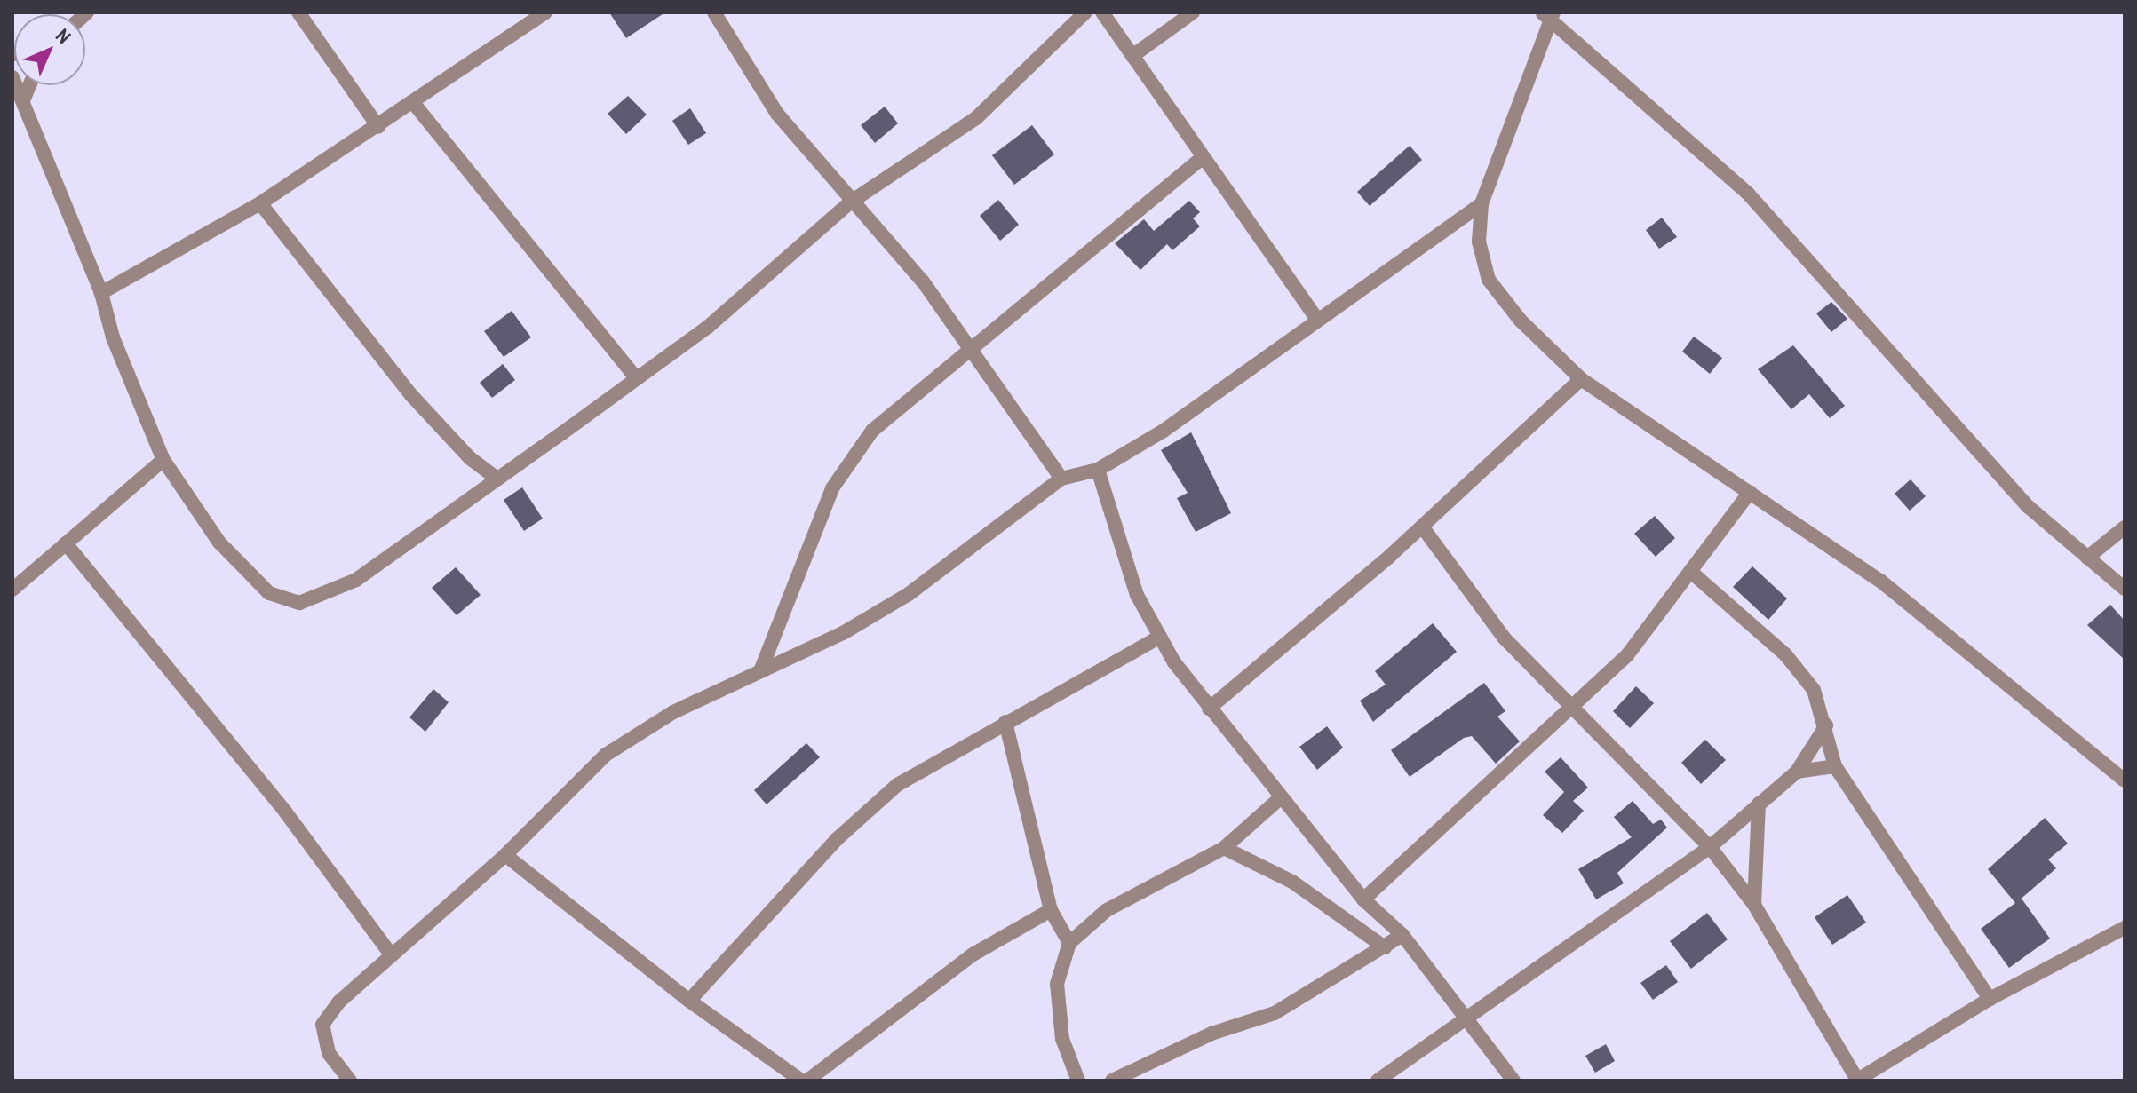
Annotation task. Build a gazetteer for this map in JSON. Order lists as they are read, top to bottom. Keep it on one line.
{"north":"top right"}
